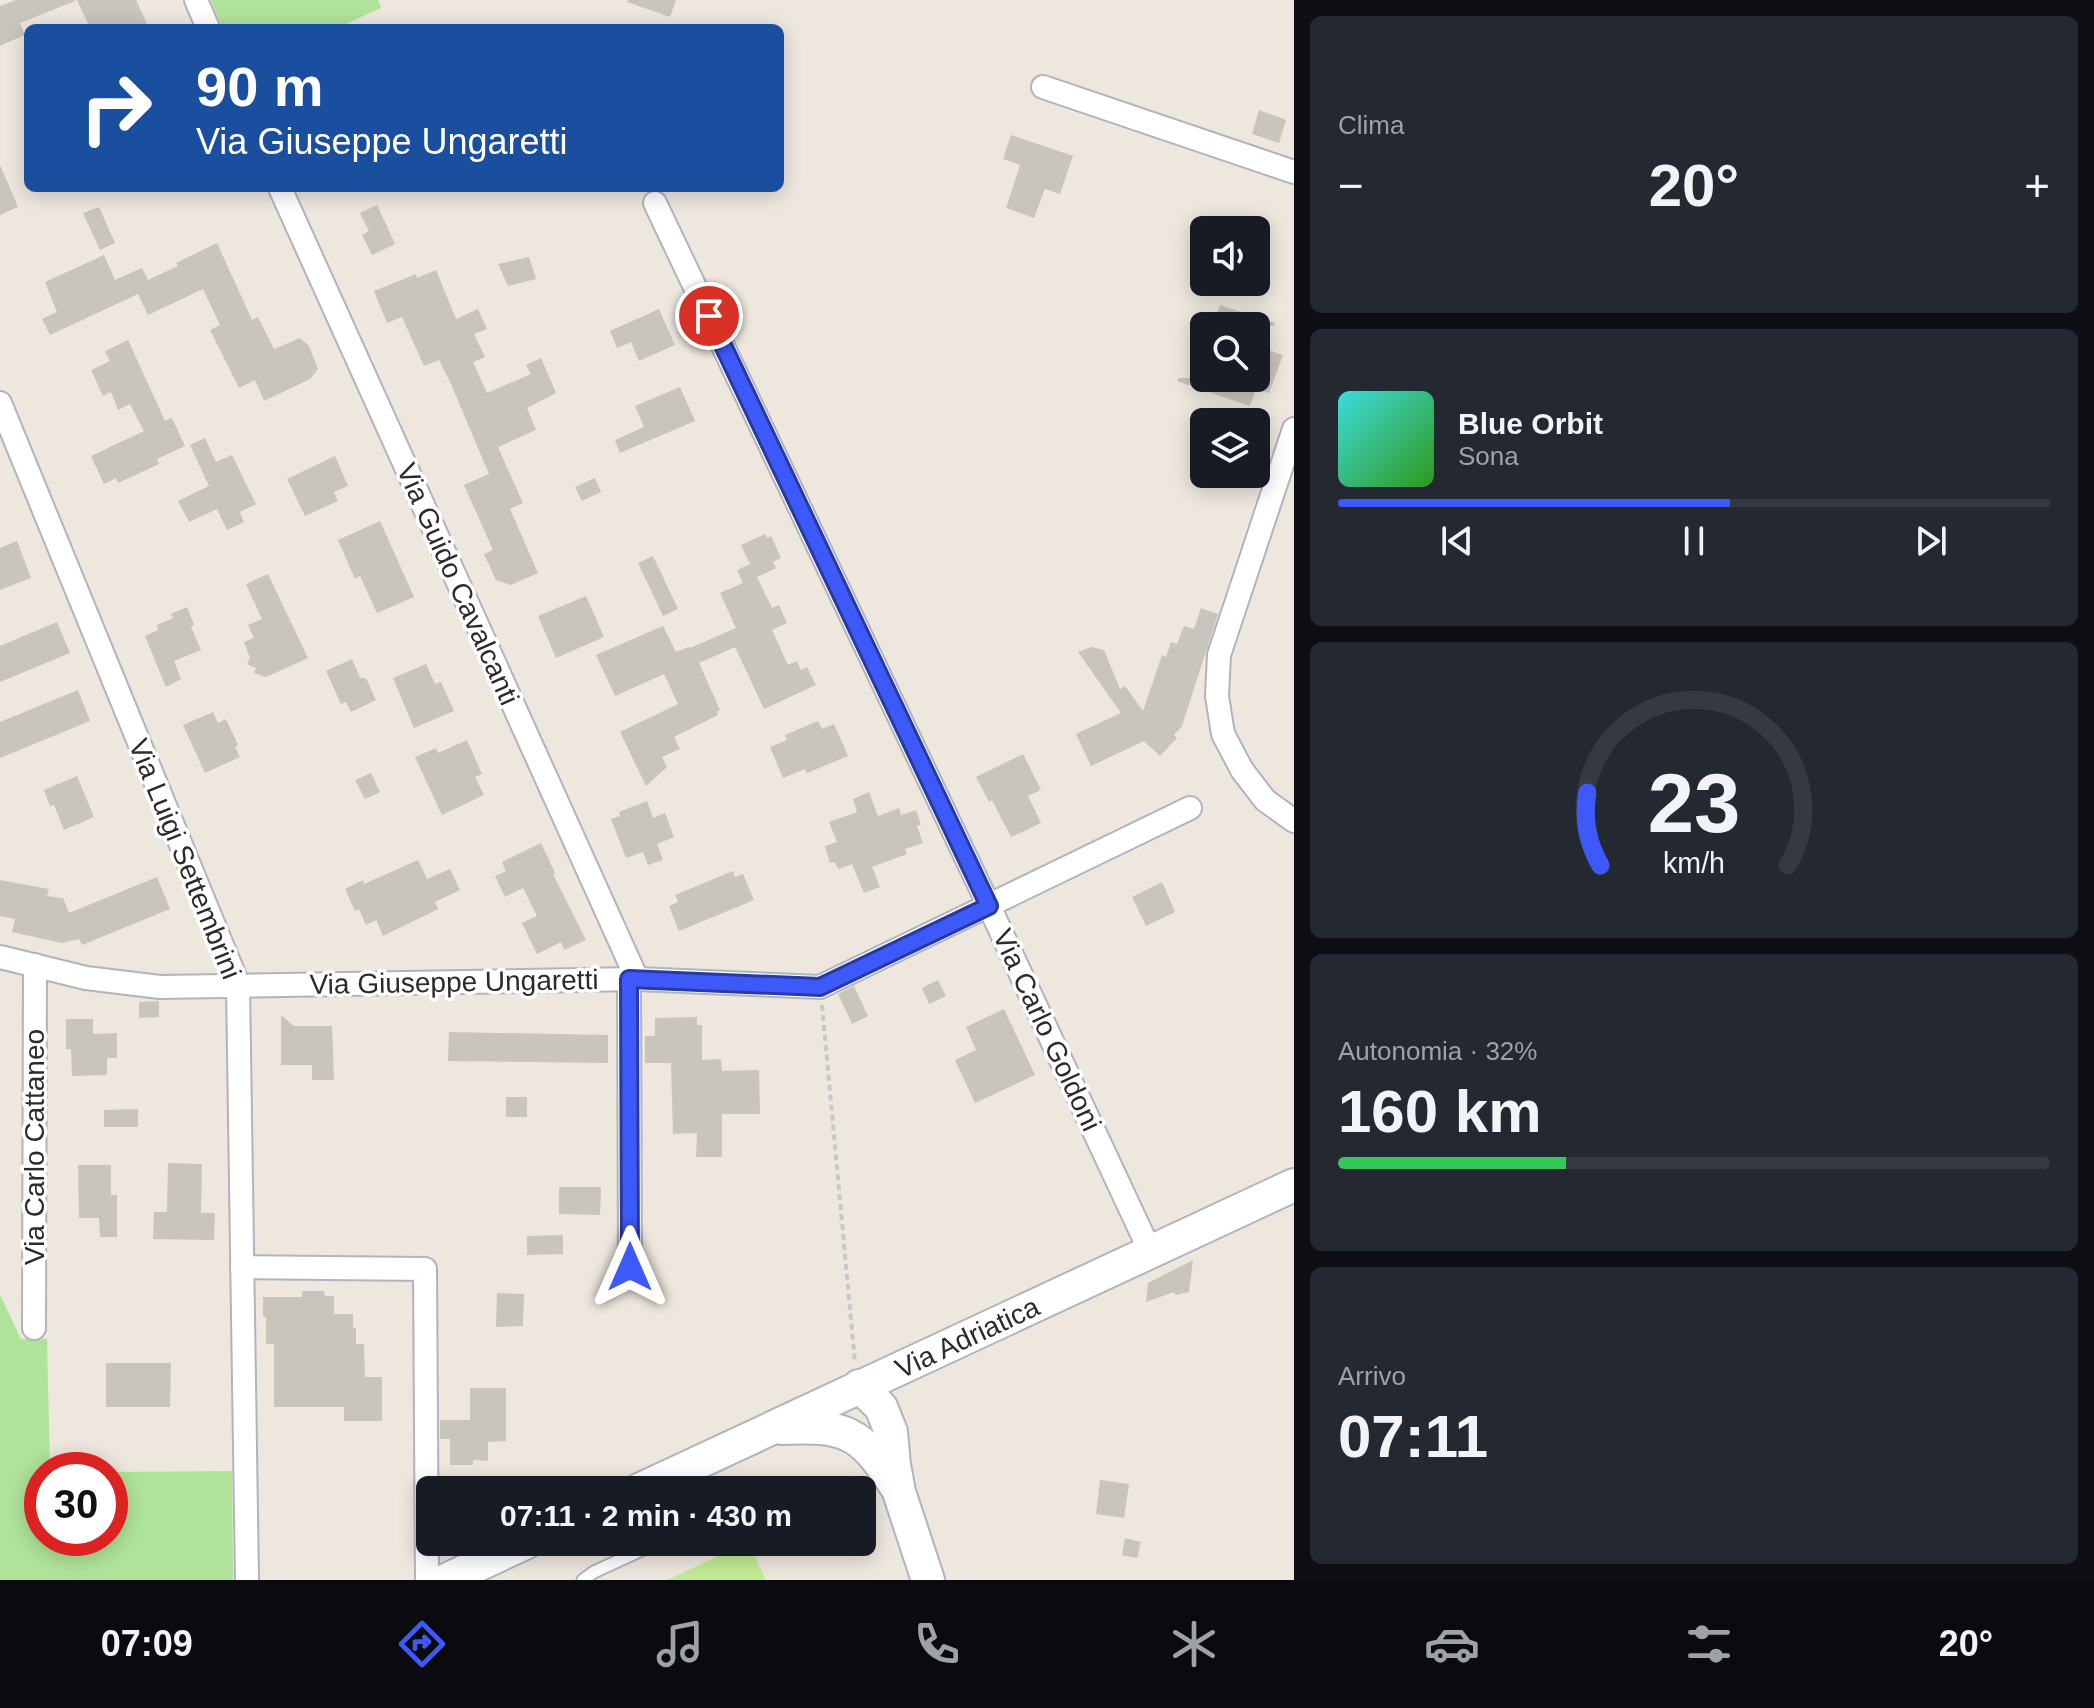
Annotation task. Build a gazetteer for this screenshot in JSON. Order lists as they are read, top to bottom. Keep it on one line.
{"streets":{"street":["Via Guido Cavalcanti","Via Luigi Settembrini","Via Giuseppe Ungaretti","Via Carlo Goldoni","Via Carlo Cattaneo","Via Adriatica"]},"crossings":[["Via Guido Cavalcanti","Via Giuseppe Ungaretti"],["Via Luigi Settembrini","Via Giuseppe Ungaretti"],["Via Giuseppe Ungaretti","Via Carlo Goldoni"],["Via Giuseppe Ungaretti","Via Carlo Cattaneo"],["Via Carlo Goldoni","Via Adriatica"]],"page":{"tile":["Clima",["Autonomia · 32%","160 km"],["Arrivo","07:11"]],"turn":["90 m","Via Giuseppe Ungaretti"],"heat":["−","20°","+"],"song":["Blue Orbit","Sona"],"limit":"30","trip":"07:11 · 2 min · 430 m","tabs":["07:09","20°"],"gauge":["23","km/h"]}}
